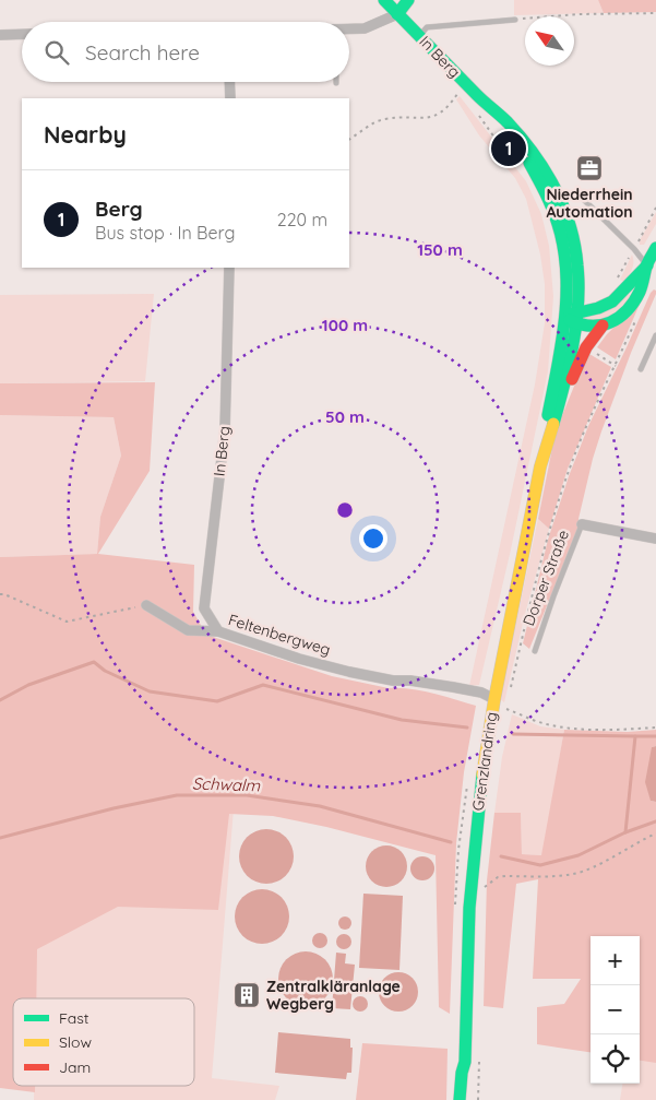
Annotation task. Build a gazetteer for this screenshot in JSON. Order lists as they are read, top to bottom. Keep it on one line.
{"streets":{"main road":["In Berg","Grenzlandring"],"street":["Dorper Straße","Feltenbergweg"]},"crossings":[["In Berg","Feltenbergweg"],["In Berg","Grenzlandring"],["Feltenbergweg","Grenzlandring"]],"water":["Schwalm"],"places":{"office":["Niederrhein Automation"],"building":["Zentralkläranlage Wegberg"]},"legend":["Fast","Slow","Jam"],"north":"top left","page":{"search":"Search here","heading":"Nearby","pins":"1","list":[{"mark":"1","name":"Berg","note":"Bus stop · In Berg","value":"220 m"}],"map_buttons":["+","−"]},"rings":["150 m","100 m","50 m"]}
